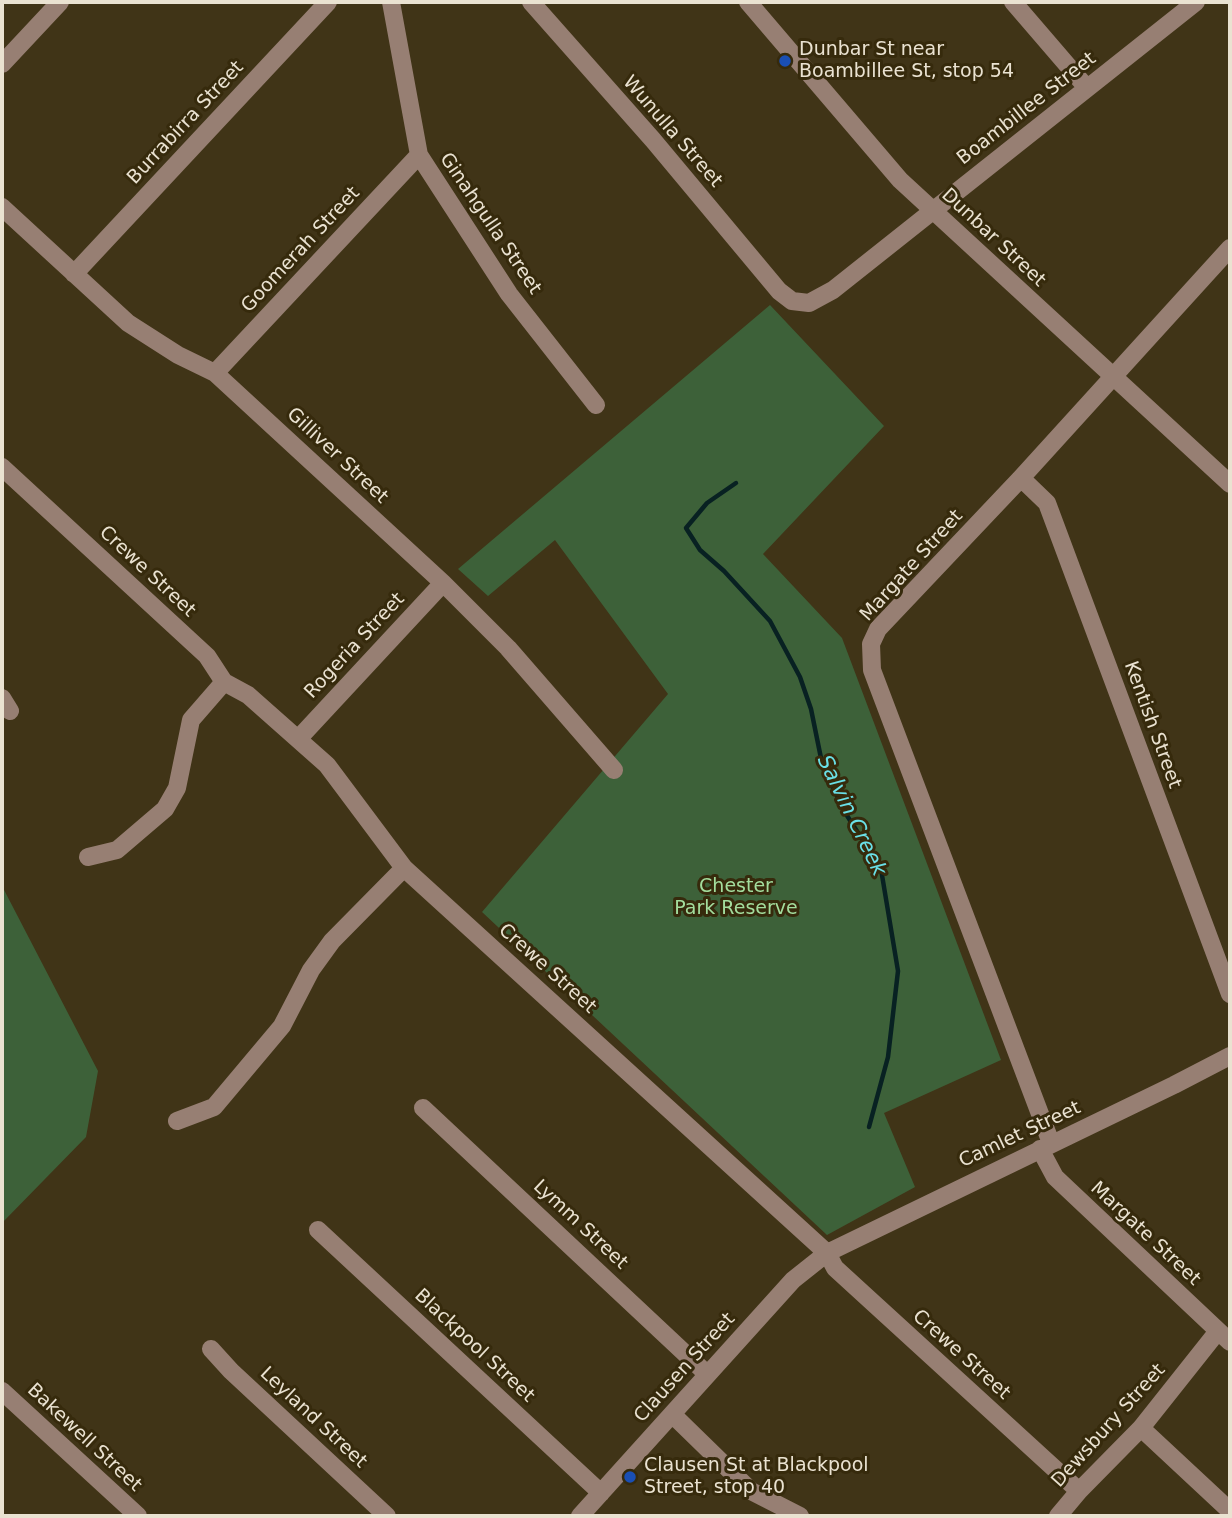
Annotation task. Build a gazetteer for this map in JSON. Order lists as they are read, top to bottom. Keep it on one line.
{"streets":{"street":["Boambillee Street","Burrabirra Street","Wunulla Street","Ginahgulla Street","Dunbar Street","Goomerah Street","Gilliver Street","Margate Street","Crewe Street","Rogeria Street","Kentish Street","Camlet Street","Lymm Street","Blackpool Street","Clausen Street","Leyland Street","Dewsbury Street","Bakewell Street"]},"crossings":[["Boambillee Street","Wunulla Street"],["Boambillee Street","Dunbar Street"],["Burrabirra Street","Gilliver Street"],["Ginahgulla Street","Goomerah Street"],["Dunbar Street","Margate Street"],["Goomerah Street","Gilliver Street"],["Gilliver Street","Rogeria Street"],["Margate Street","Kentish Street"],["Margate Street","Camlet Street"],["Margate Street","Dewsbury Street"],["Crewe Street","Rogeria Street"],["Crewe Street","Camlet Street"],["Crewe Street","Clausen Street"],["Crewe Street","Dewsbury Street"],["Camlet Street","Clausen Street"],["Lymm Street","Clausen Street"],["Blackpool Street","Clausen Street"]],"water":["Salvin Creek"],"parks":["Chester Park Reserve"],"places":["Dunbar St near Boambillee St, stop 54","Clausen St at Blackpool Street, stop 40"]}
